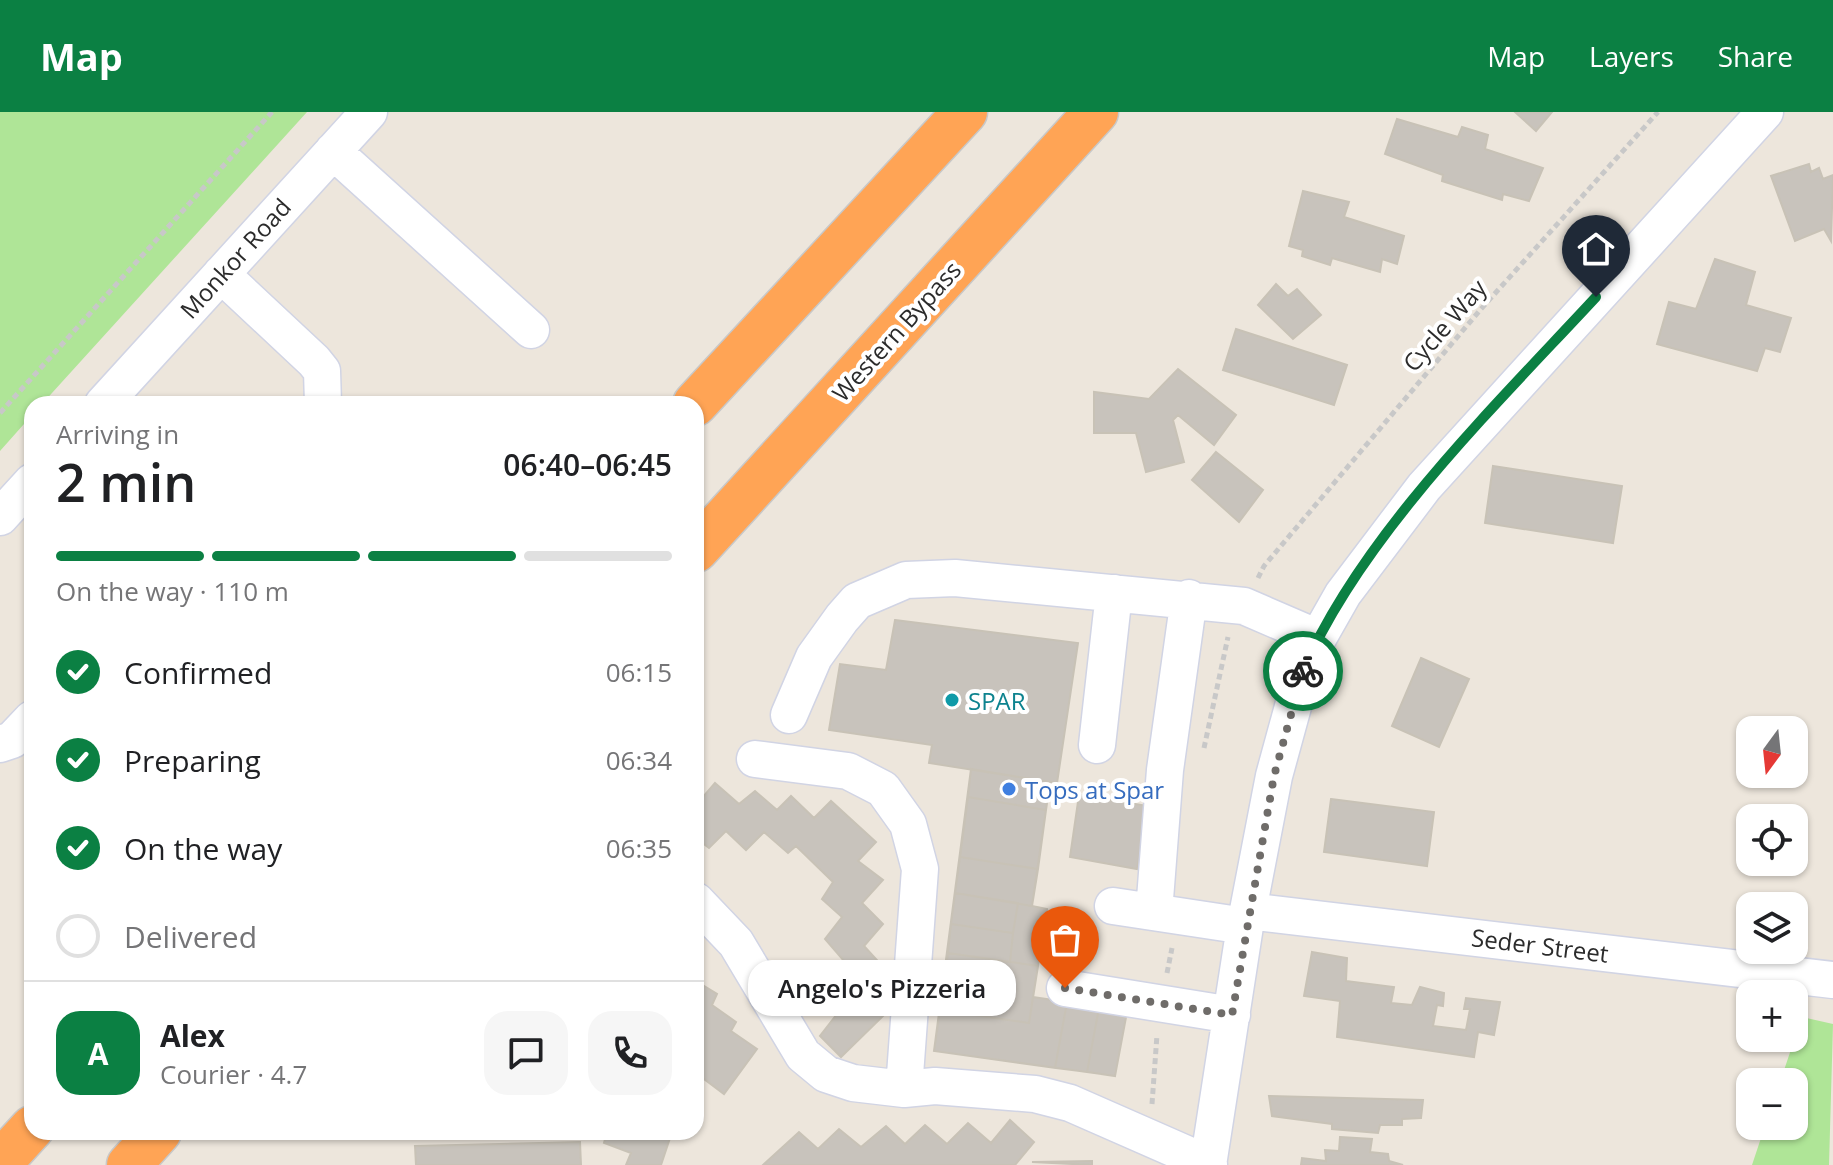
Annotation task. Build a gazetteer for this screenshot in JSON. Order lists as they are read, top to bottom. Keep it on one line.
{"streets":{"highway":["Western Bypass"],"street":["Monkor Road","Seder Street"],"path":["Cycle Way"]},"places":["SPAR","Tops at Spar","Angelo's Pizzeria"],"north":"bottom","page":{"header":"Map","nav":["Map","Layers","Share"],"heading":["2 min","Arriving in","06:40–06:45"],"panel":["Alex","Courier · 4.7"],"bar":"On the way · 110 m","list":[["Confirmed","06:15"],["Preparing","06:34"],["On the way","06:35"],"Delivered"],"map_buttons":["+","−"],"bubble":"Angelo's Pizzeria","round":"A"}}
